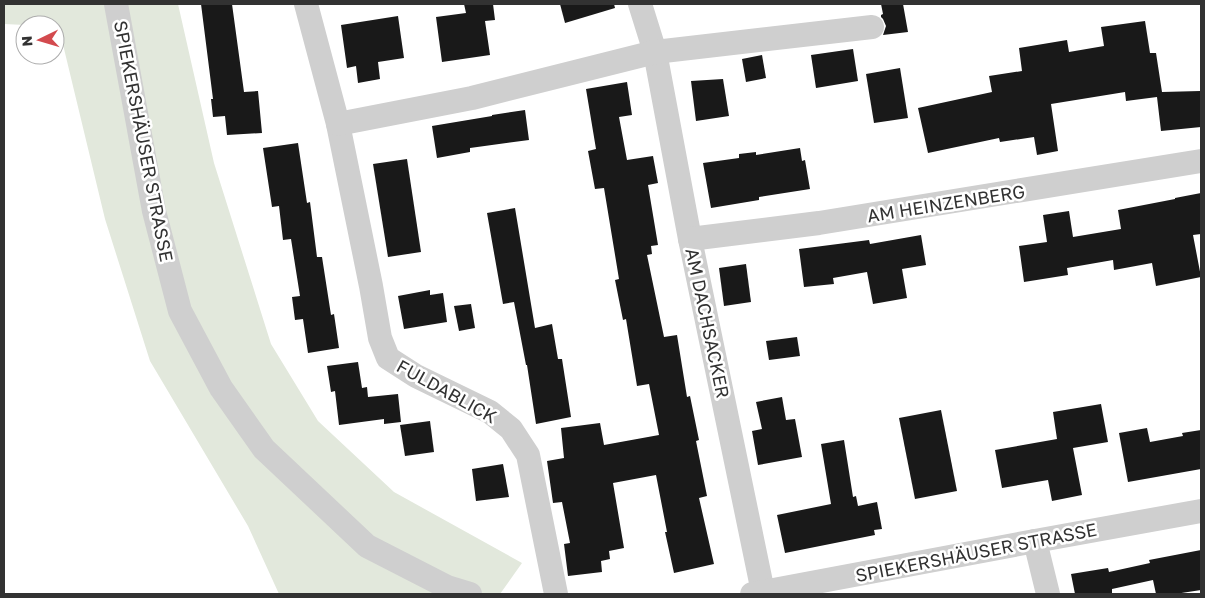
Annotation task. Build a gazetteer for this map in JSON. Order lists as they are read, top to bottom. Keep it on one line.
{"streets":{"street":["SPIEKERSHÄUSER STRASSE","AM HEINZENBERG","AM DACHSACKER","FULDABLICK"]},"crossings":[["SPIEKERSHÄUSER STRASSE","AM DACHSACKER"],["AM HEINZENBERG","AM DACHSACKER"]],"north":"left"}
